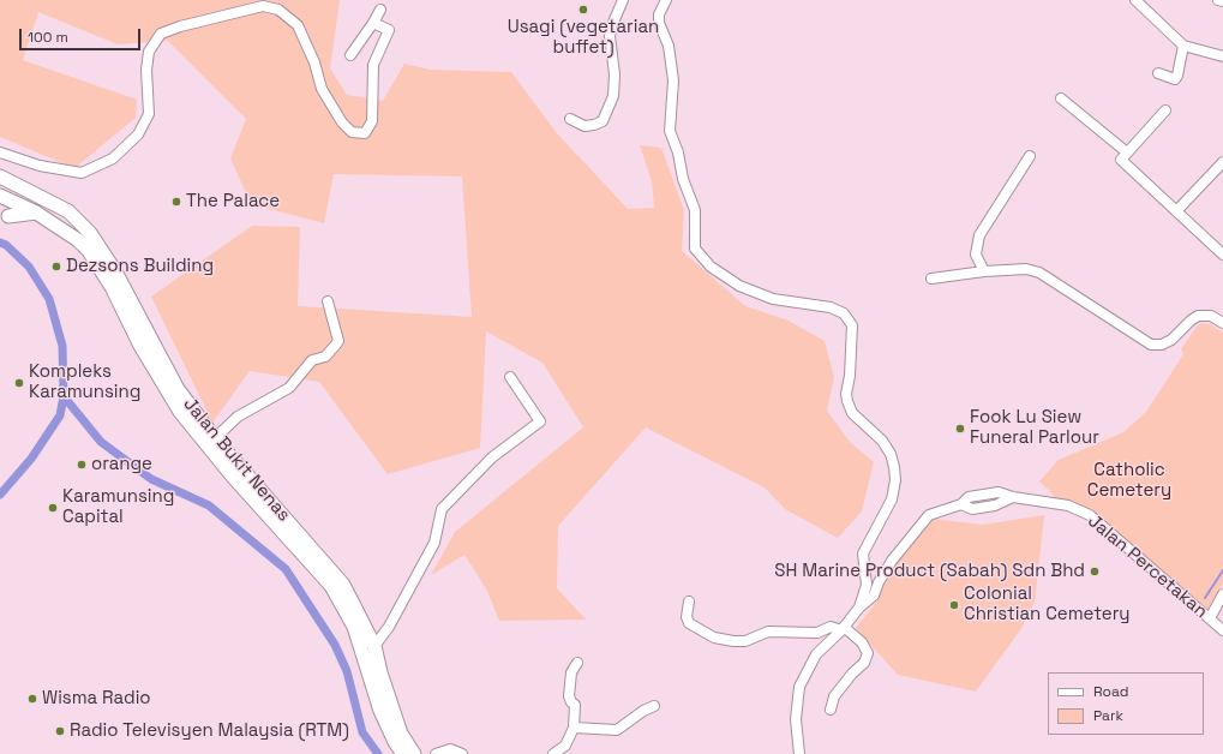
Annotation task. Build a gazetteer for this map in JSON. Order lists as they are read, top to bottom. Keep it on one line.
{"streets":{"main road":["Jalan Bukit Nenas"],"street":["Jalan Percetakan"]},"parks":["Catholic Cemetery"],"places":["Usagi (vegetarian buffet)","The Palace","Dezsons Building","Kompleks Karamunsing","Fook Lu Siew Funeral Parlour","orange","Karamunsing Capital","SH Marine Product (Sabah) Sdn Bhd","Colonial Christian Cemetery","Wisma Radio","Radio Televisyen Malaysia (RTM)"],"legend":["Road","Park"],"scale_bar":"100 m"}
